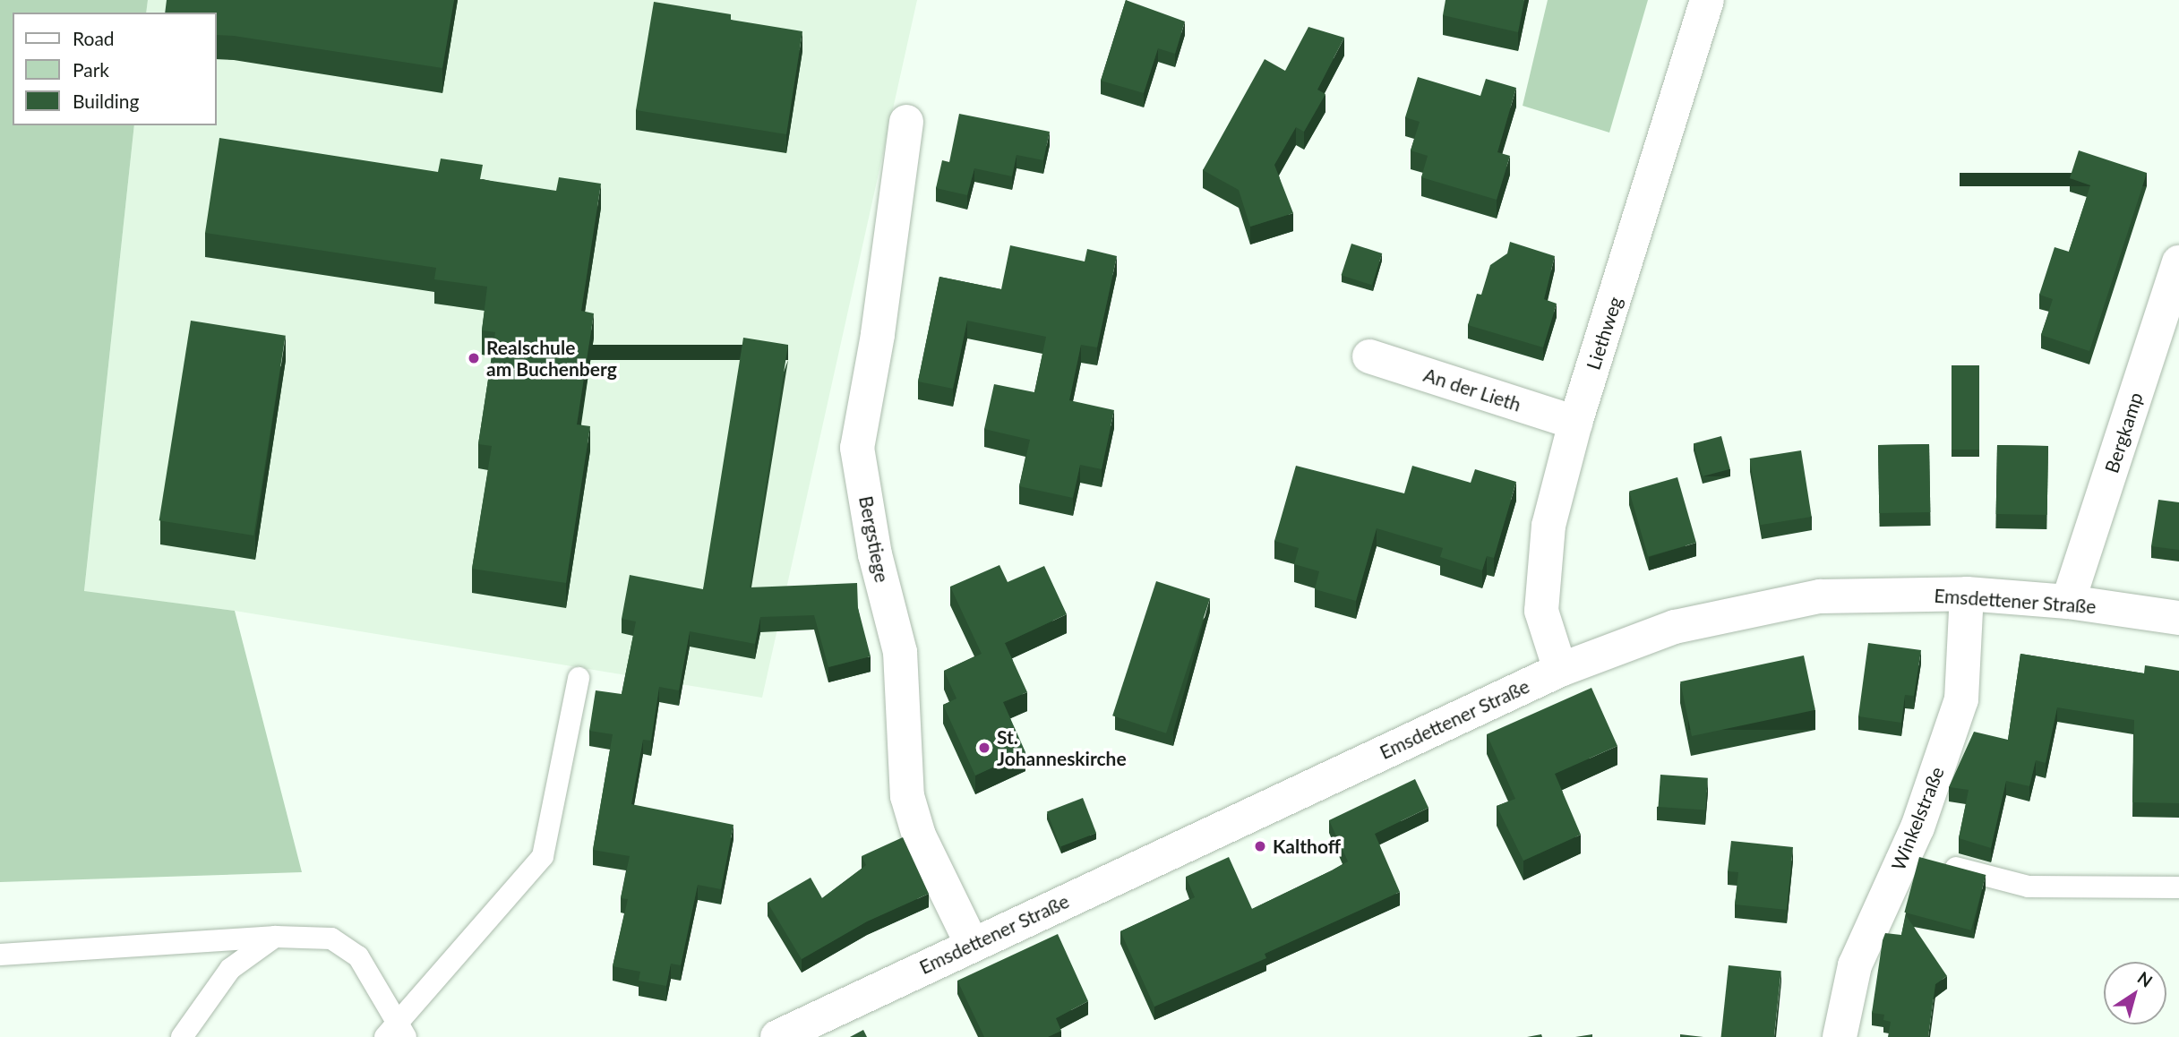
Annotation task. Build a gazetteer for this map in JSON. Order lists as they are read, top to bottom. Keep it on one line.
{"streets":{"street":["Liethweg","An der Lieth","Bergkamp","Bergstiege","Emsdettener Straße","Winkelstraße"]},"crossings":[["Liethweg","An der Lieth"],["Liethweg","Emsdettener Straße"],["Bergkamp","Emsdettener Straße"],["Bergstiege","Emsdettener Straße"],["Emsdettener Straße","Winkelstraße"]],"places":["Realschule am Buchenberg","St. Johanneskirche","Kalthoff"],"legend":["Road","Park","Building"],"north":"top right"}
